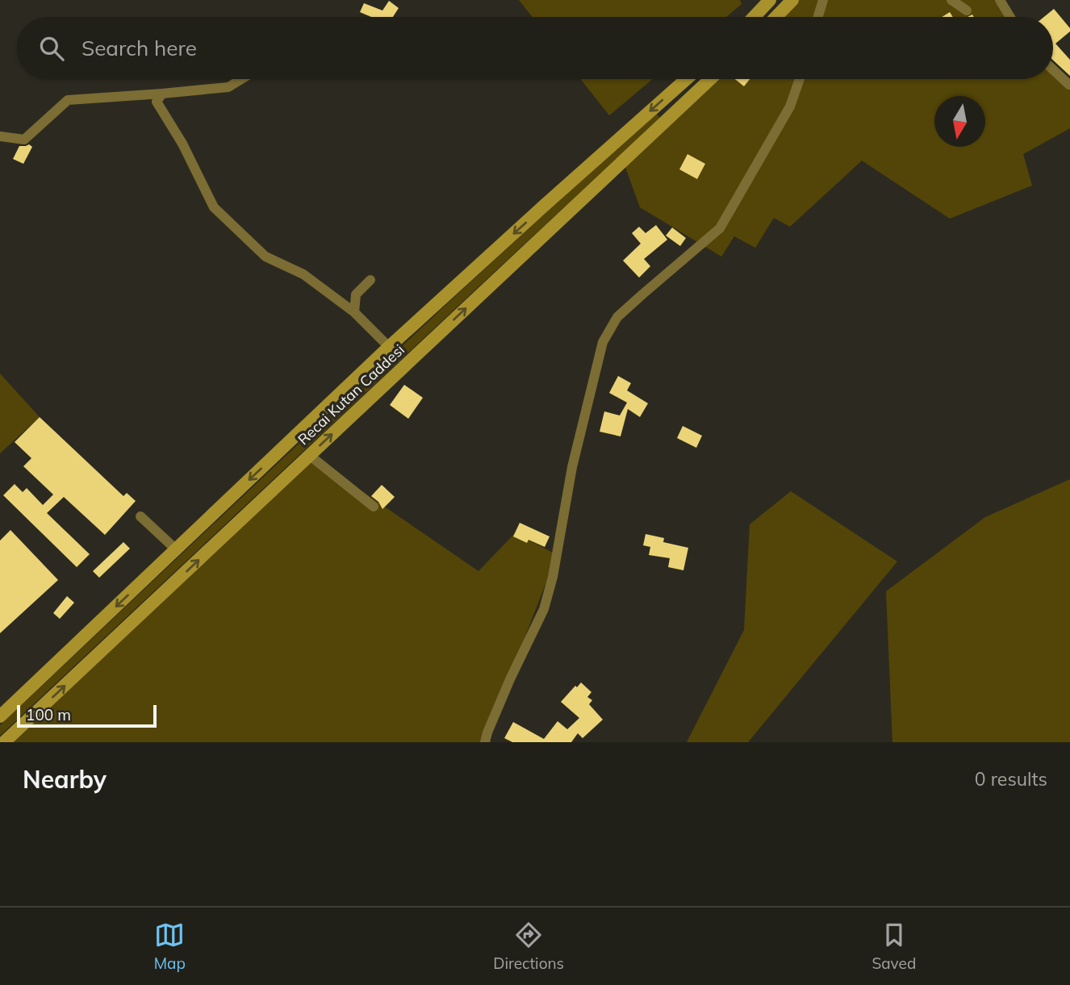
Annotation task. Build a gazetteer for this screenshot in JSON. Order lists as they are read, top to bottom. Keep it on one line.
{"streets":{"main road":["Recai Kutan Caddesi"]},"scale_bar":"100 m","north":"bottom","page":{"search":"Search here","scale":"100 m","heading":["Nearby","0 results"],"nav":["Map","Directions","Saved"]}}
